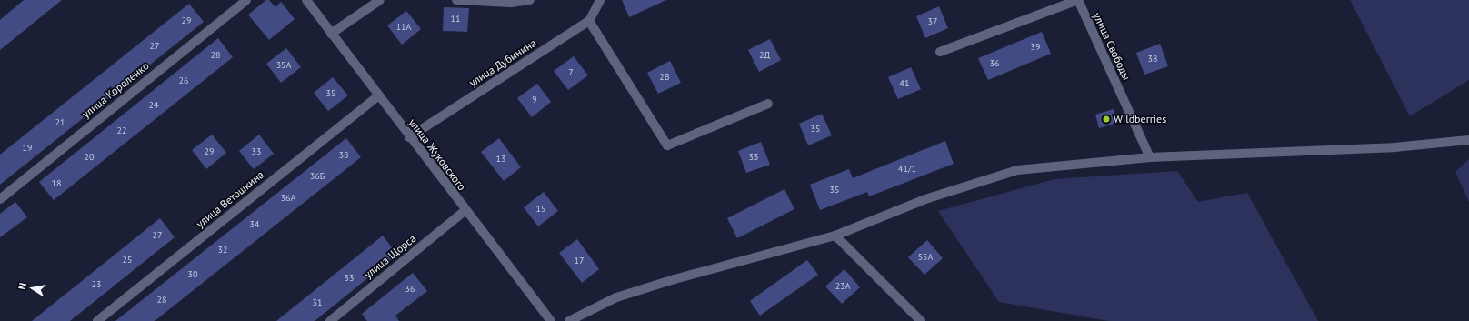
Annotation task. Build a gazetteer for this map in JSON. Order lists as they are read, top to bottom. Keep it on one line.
{"streets":{"street":["улица Свободы","улица Дубинина","улица Короленко","улица Жуковского","улица Ветошкина","улица Щорса"]},"crossings":[["улица Дубинина","улица Жуковского"],["улица Жуковского","улица Ветошкина"],["улица Жуковского","улица Щорса"]],"places":["Wildberries"],"house_numbers":["11","29","37","11А","27","39","28","2Д","38","36","35А","7","2В","26","41","35","9","24","21","35","22","19","29","33","38","20","33","13","41/1","36Б","18","35","36А","15","34","27","32","55А","25","17","30","33","23","23А","36","28","31"],"north":"left"}
